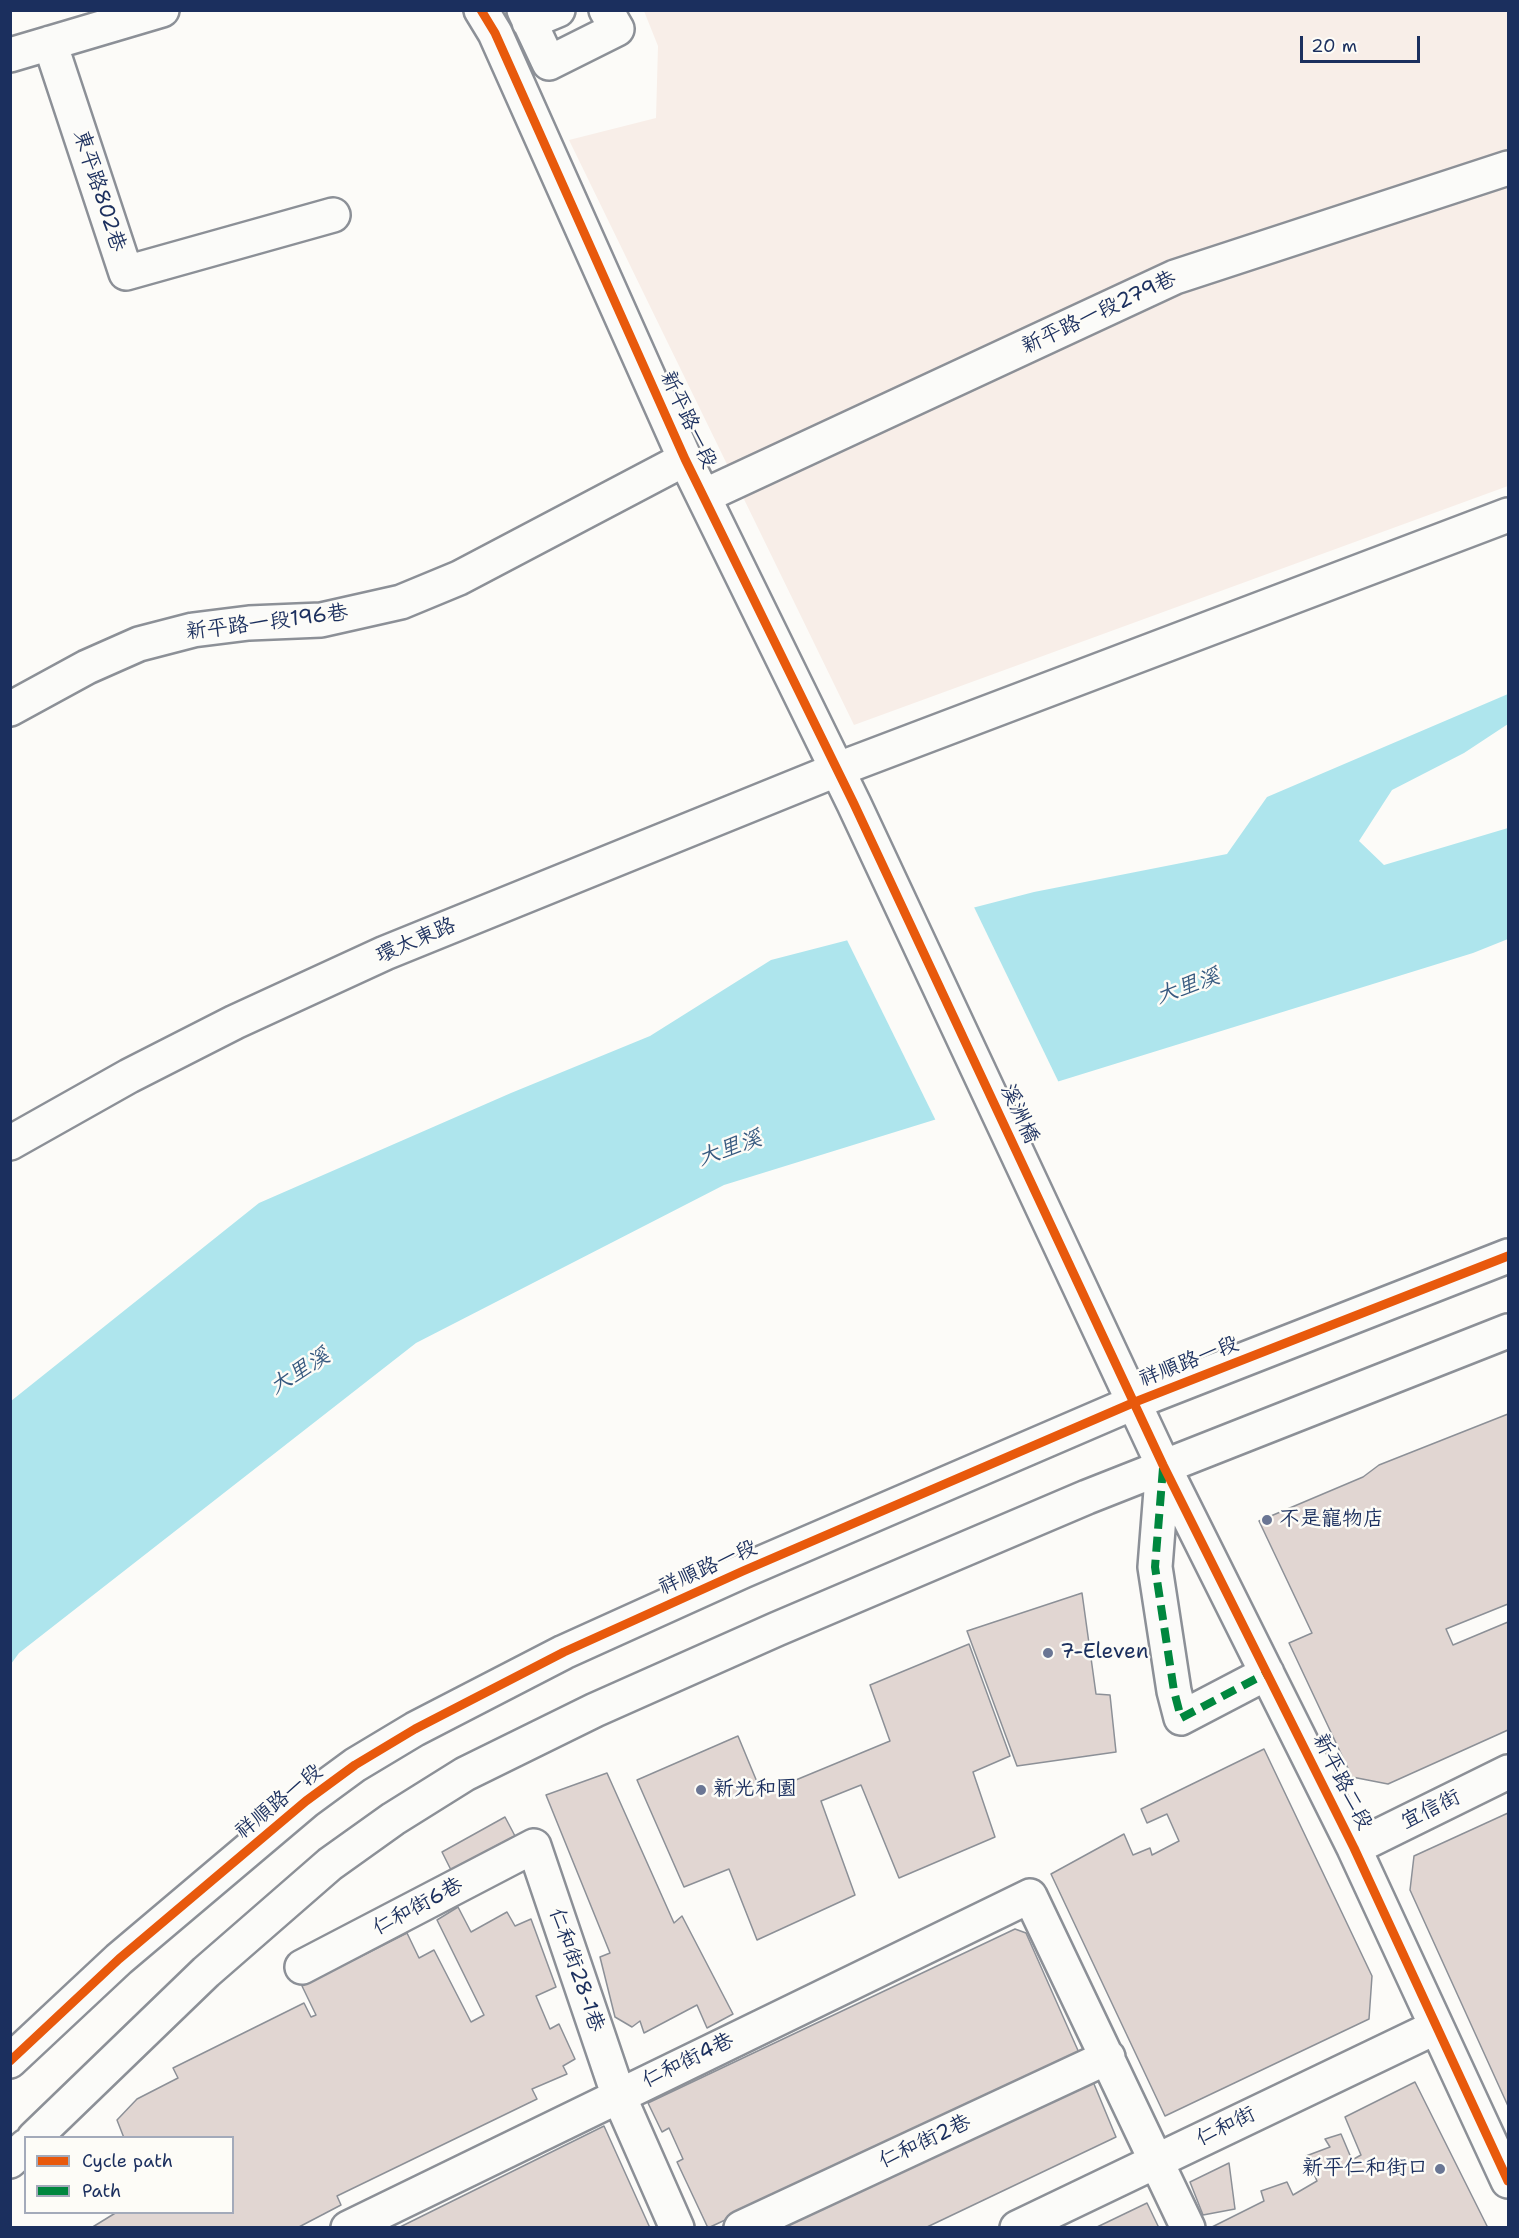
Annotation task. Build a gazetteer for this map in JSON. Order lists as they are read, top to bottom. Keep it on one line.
{"streets":{"street":["東平路802巷","新平路一段279巷","新平路一段","新平路一段196巷","環太東路","溪洲橋","祥順路一段","新平路二段","宜信街","仁和街6巷","仁和街28-1巷","仁和街4巷","仁和街","仁和街2巷"]},"crossings":[["新平路一段279巷","新平路一段"],["新平路一段","新平路一段196巷"],["新平路一段","環太東路"],["新平路一段","溪洲橋"],["溪洲橋","祥順路一段"],["溪洲橋","新平路二段"],["祥順路一段","新平路二段"],["新平路二段","宜信街"],["新平路二段","仁和街"],["仁和街6巷","仁和街28-1巷"],["仁和街28-1巷","仁和街4巷"],["仁和街4巷","仁和街2巷"]],"water":["大里溪"],"places":["不是寵物店","7-Eleven","新光和園","新平仁和街口"],"legend":["Cycle path","Path"],"scale_bar":"20 m"}
